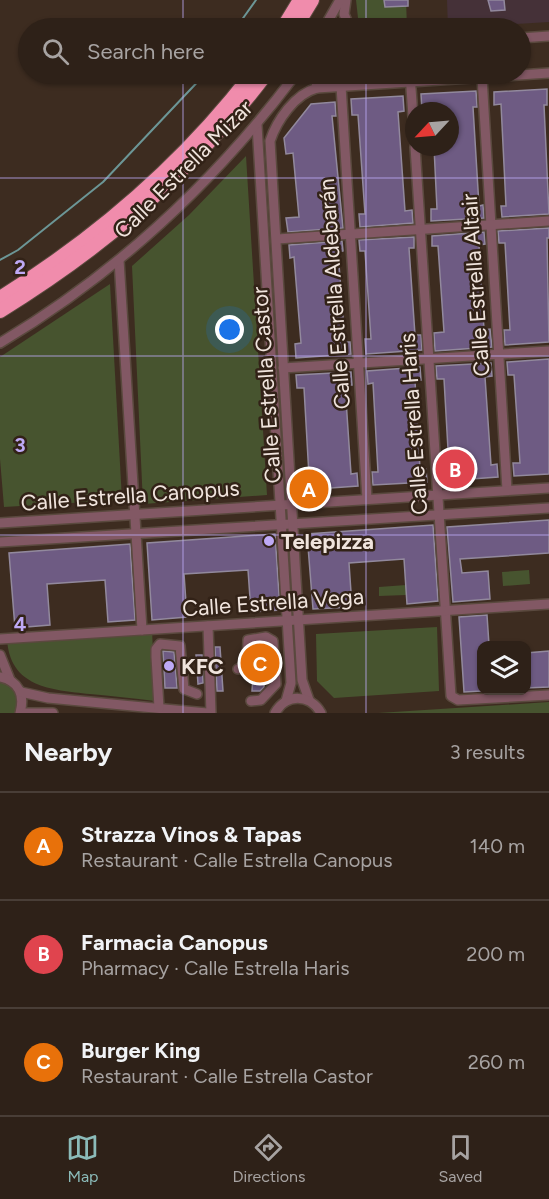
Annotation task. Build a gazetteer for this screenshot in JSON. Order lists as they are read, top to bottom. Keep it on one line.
{"streets":{"street":["Calle Estrella Mizar","Calle Estrella Altair","Calle Estrella Aldebarán","Calle Estrella Castor","Calle Estrella Haris","Calle Estrella Canopus","Calle Estrella Vega"]},"crossings":[["Calle Estrella Mizar","Calle Estrella Castor"],["Calle Estrella Altair","Calle Estrella Canopus"],["Calle Estrella Aldebarán","Calle Estrella Canopus"],["Calle Estrella Castor","Calle Estrella Canopus"],["Calle Estrella Castor","Calle Estrella Vega"],["Calle Estrella Haris","Calle Estrella Canopus"],["Calle Estrella Haris","Calle Estrella Vega"]],"places":["Telepizza","KFC"],"north":"bottom left","page":{"search":"Search here","pins":["B","A","C"],"heading":["Nearby","3 results"],"list":[{"mark":"A","name":"Strazza Vinos & Tapas","note":"Restaurant · Calle Estrella Canopus","value":"140 m"},{"mark":"B","name":"Farmacia Canopus","note":"Pharmacy · Calle Estrella Haris","value":"200 m"},{"mark":"C","name":"Burger King","note":"Restaurant · Calle Estrella Castor","value":"260 m"}],"nav":["Map","Directions","Saved"]},"grid":{"rows":["2","3","4"]}}
